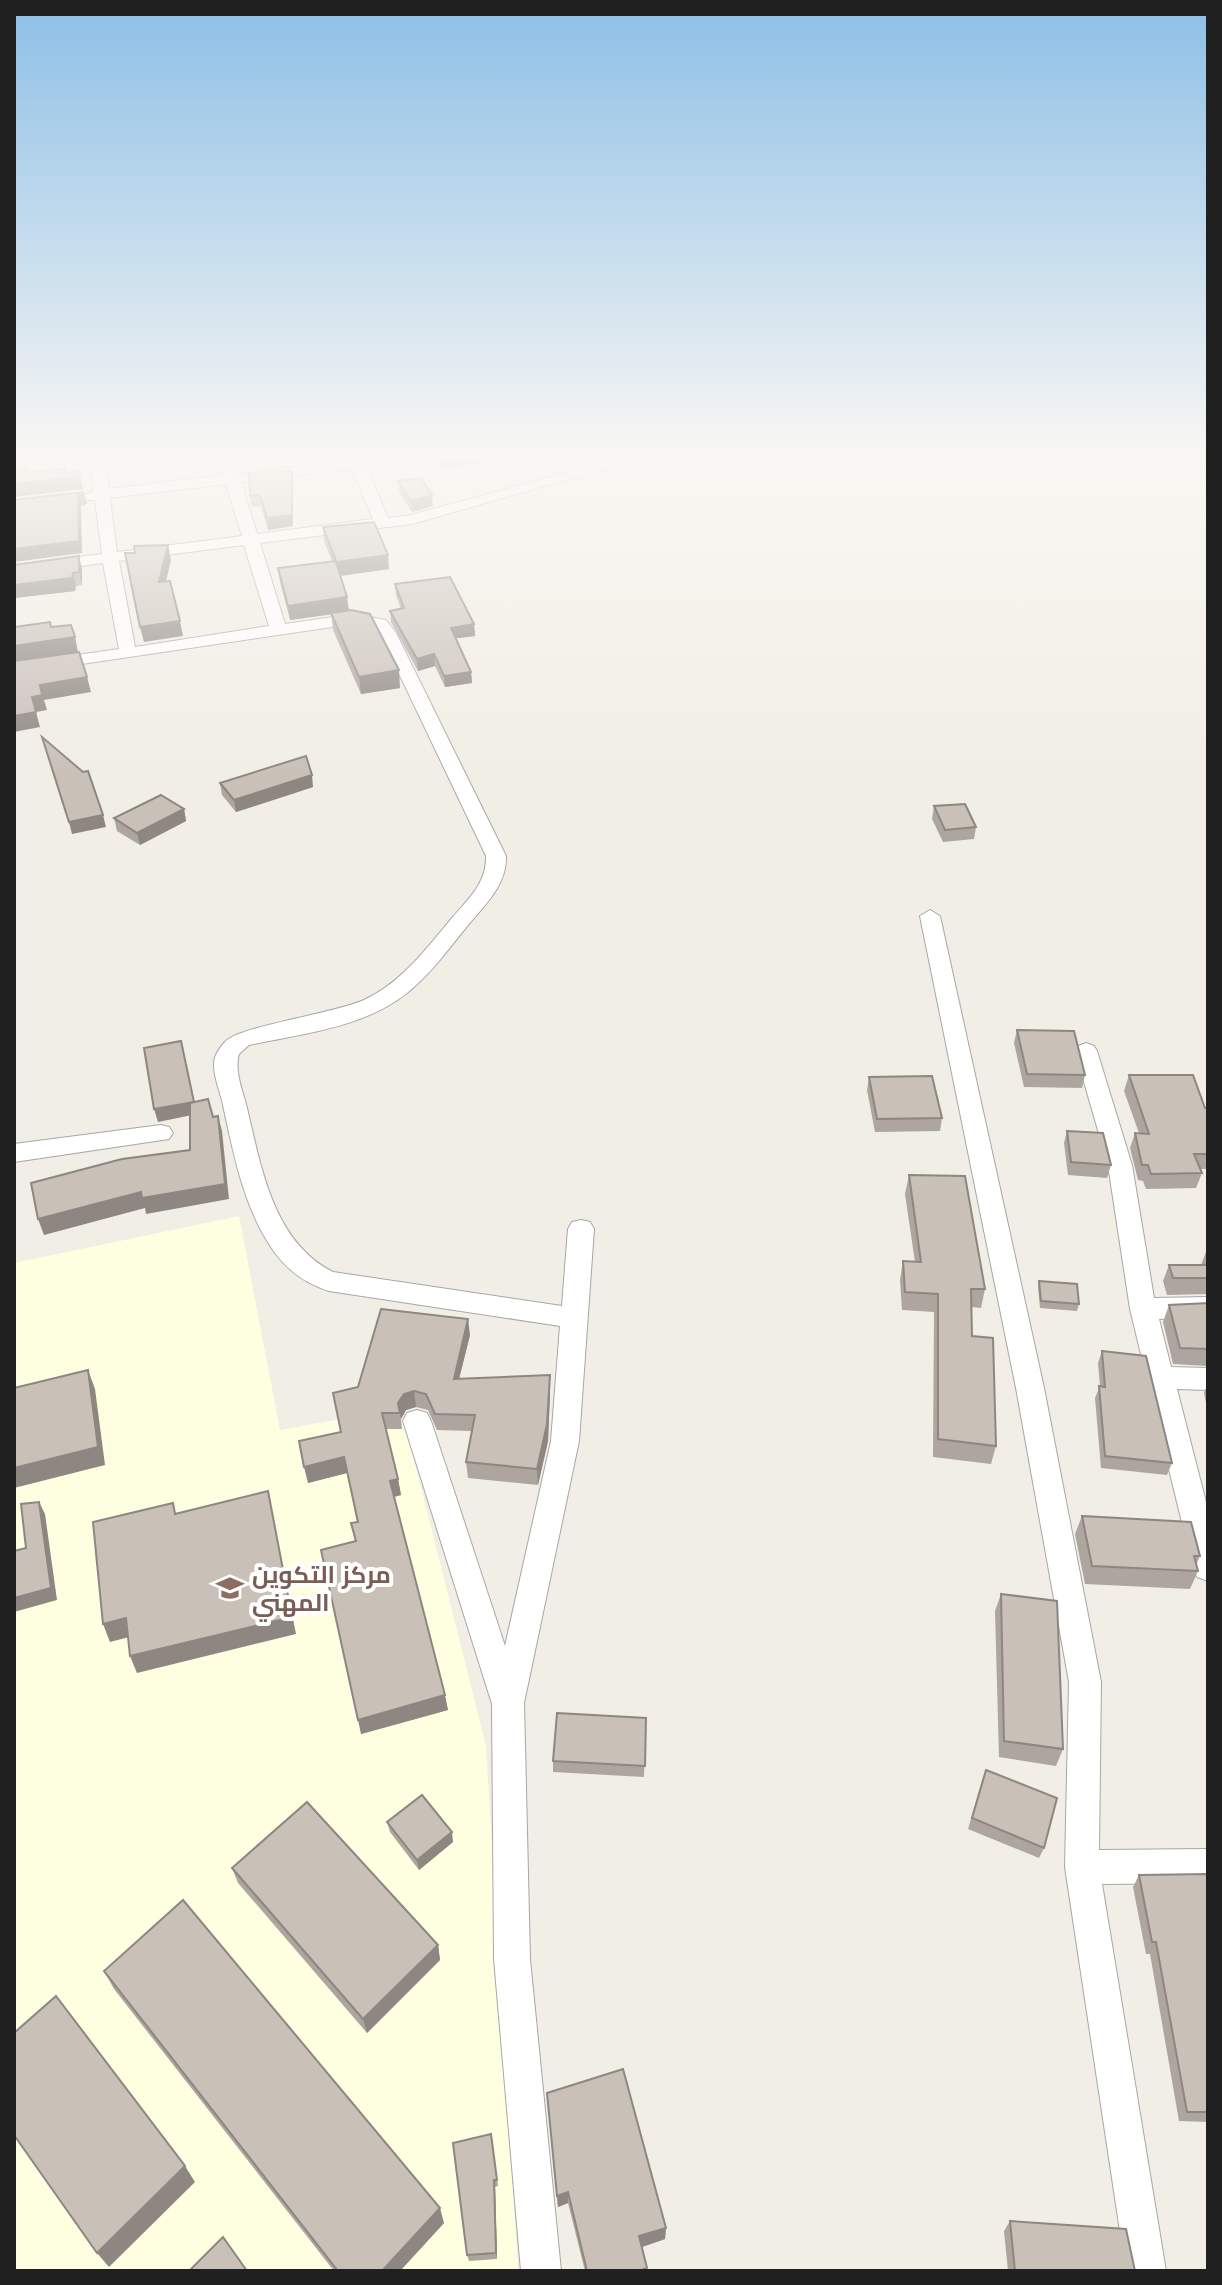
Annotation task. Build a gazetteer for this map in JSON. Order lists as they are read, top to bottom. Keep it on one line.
{"places":{"school or university":["مركز التكوين المهني"]}}
